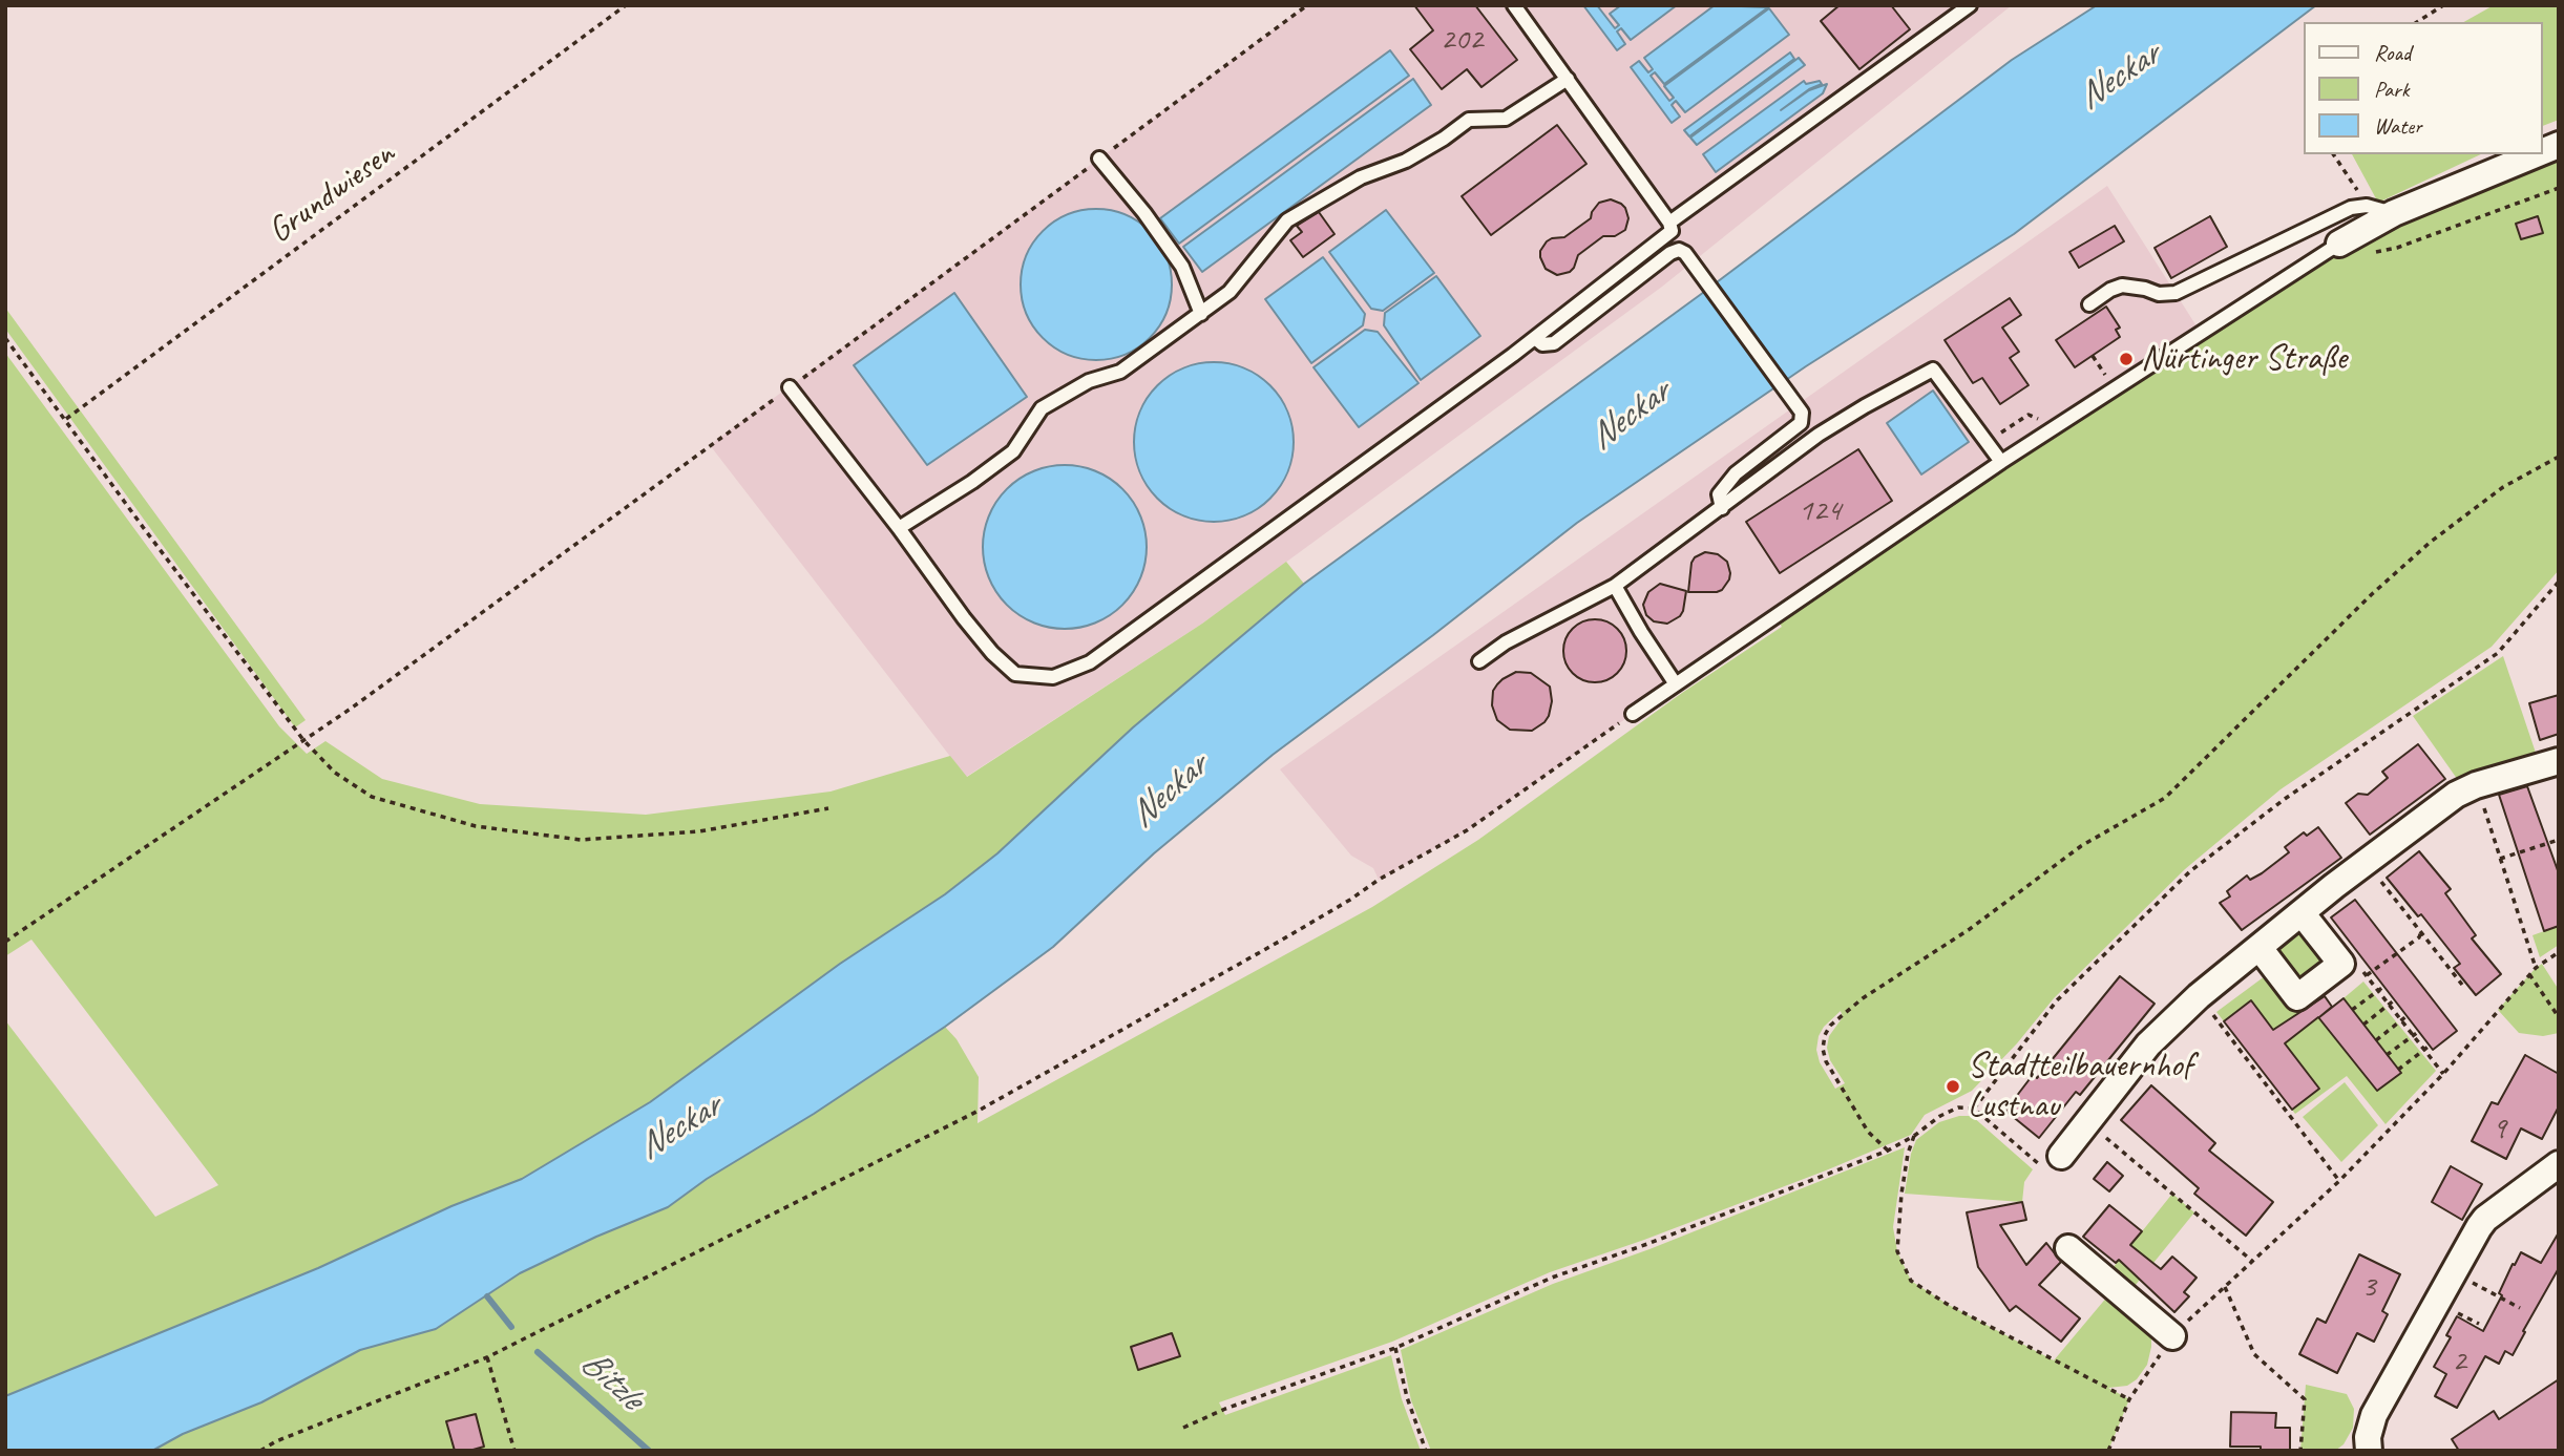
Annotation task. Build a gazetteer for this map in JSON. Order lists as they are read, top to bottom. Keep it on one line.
{"streets":{"path":["Grundwiesen"]},"water":["Neckar","Bitzle"],"places":["Nürtinger Straße","Stadtteilbauernhof Lustnau"],"house_numbers":["202","124","9","3","2"],"legend":["Road","Park","Water"]}
